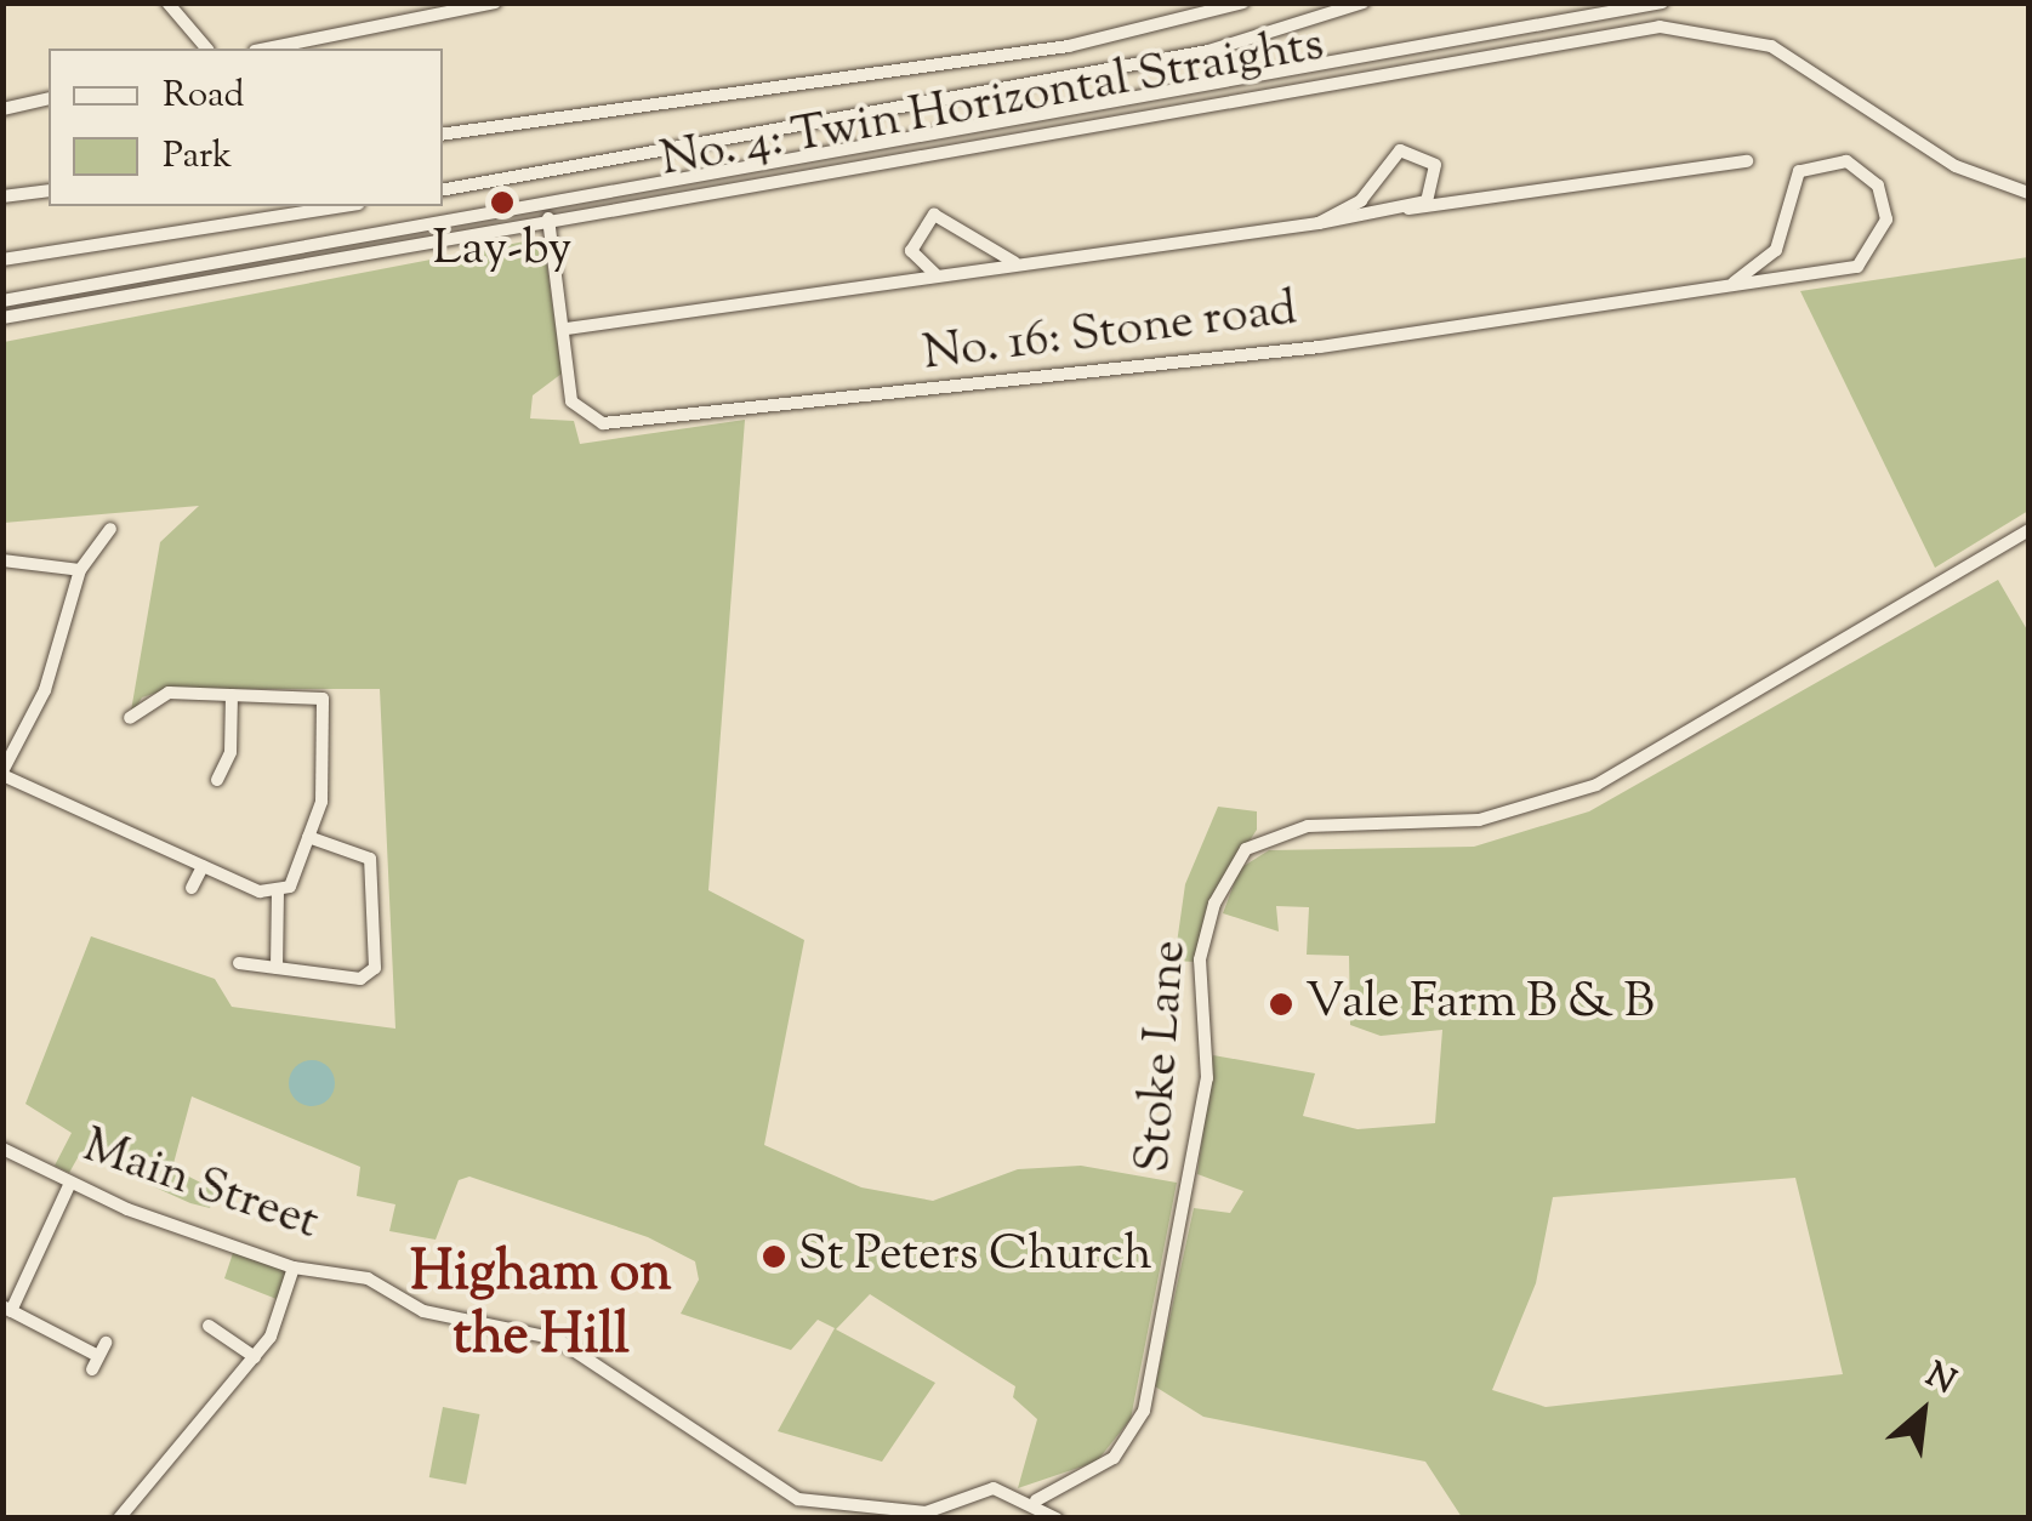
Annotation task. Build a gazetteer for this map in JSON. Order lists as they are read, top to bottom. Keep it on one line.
{"streets":{"street":["No. 4: Twin Horizontal Straights","No. 16: Stone road","Stoke Lane","Main Street"]},"crossings":[["Stoke Lane","Main Street"]],"districts":["Higham on the Hill"],"places":["Lay-by","Vale Farm B & B","St Peters Church"],"legend":["Road","Park"],"north":"top right"}
